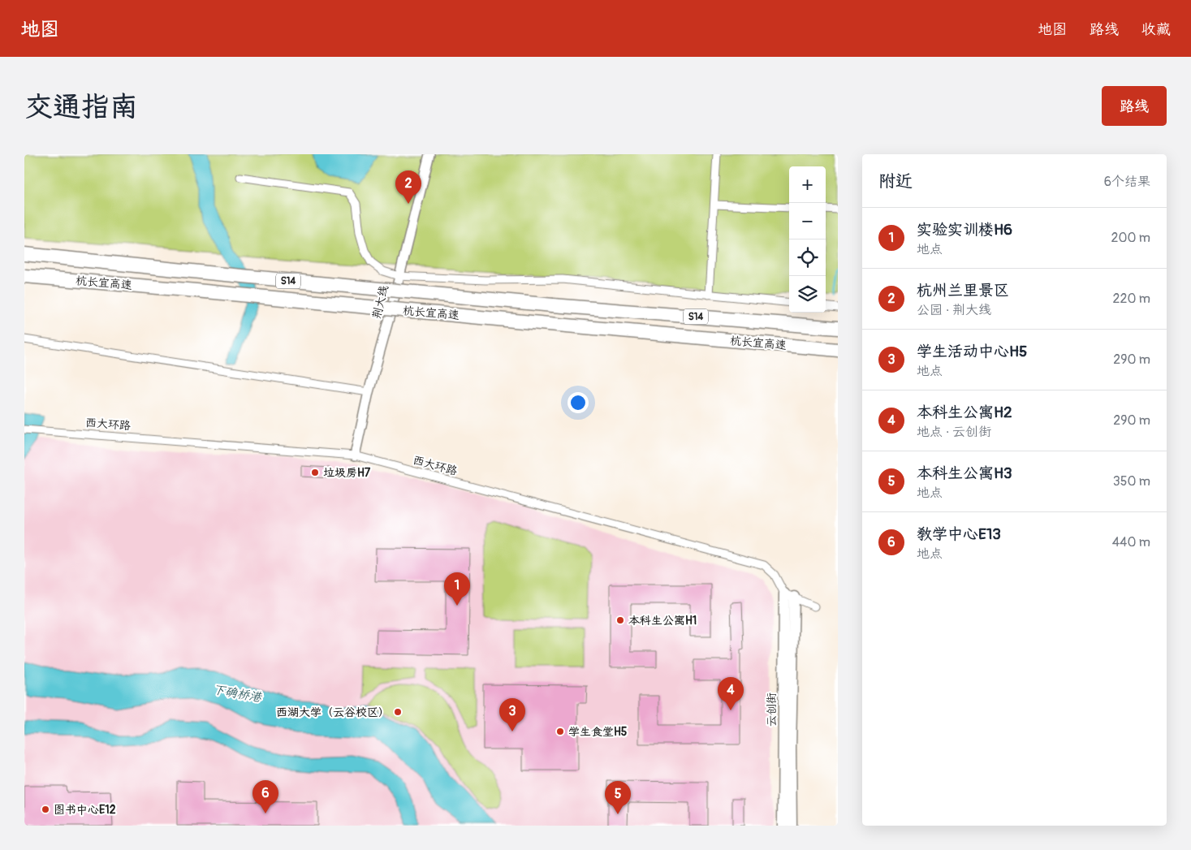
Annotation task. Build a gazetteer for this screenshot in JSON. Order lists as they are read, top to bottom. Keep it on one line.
{"streets":{"highway":["S14","杭长宜高速"],"main road":["云创街"],"street":["荆大线","西大环路"]},"crossings":[["荆大线","西大环路"],["西大环路","云创街"]],"water":["下确桥港"],"places":["垃圾房H7","本科生公寓H1","西湖大学（云谷校区）","学生食堂H5","图书中心E12"],"page":{"header":"地图","nav":["地图","路线","收藏"],"buttons":"路线","title":"交通指南","heading":["附近","6个结果"],"map_buttons":["+","−"],"pins":["2","1","4","3","6","5"],"list":[{"mark":"1","name":"实验实训楼H6","note":"地点","value":"200 m"},{"mark":"2","name":"杭州兰里景区","note":"公园 · 荆大线","value":"220 m"},{"mark":"3","name":"学生活动中心H5","note":"地点","value":"290 m"},{"mark":"4","name":"本科生公寓H2","note":"地点 · 云创街","value":"290 m"},{"mark":"5","name":"本科生公寓H3","note":"地点","value":"350 m"},{"mark":"6","name":"教学中心E13","note":"地点","value":"440 m"}]}}
